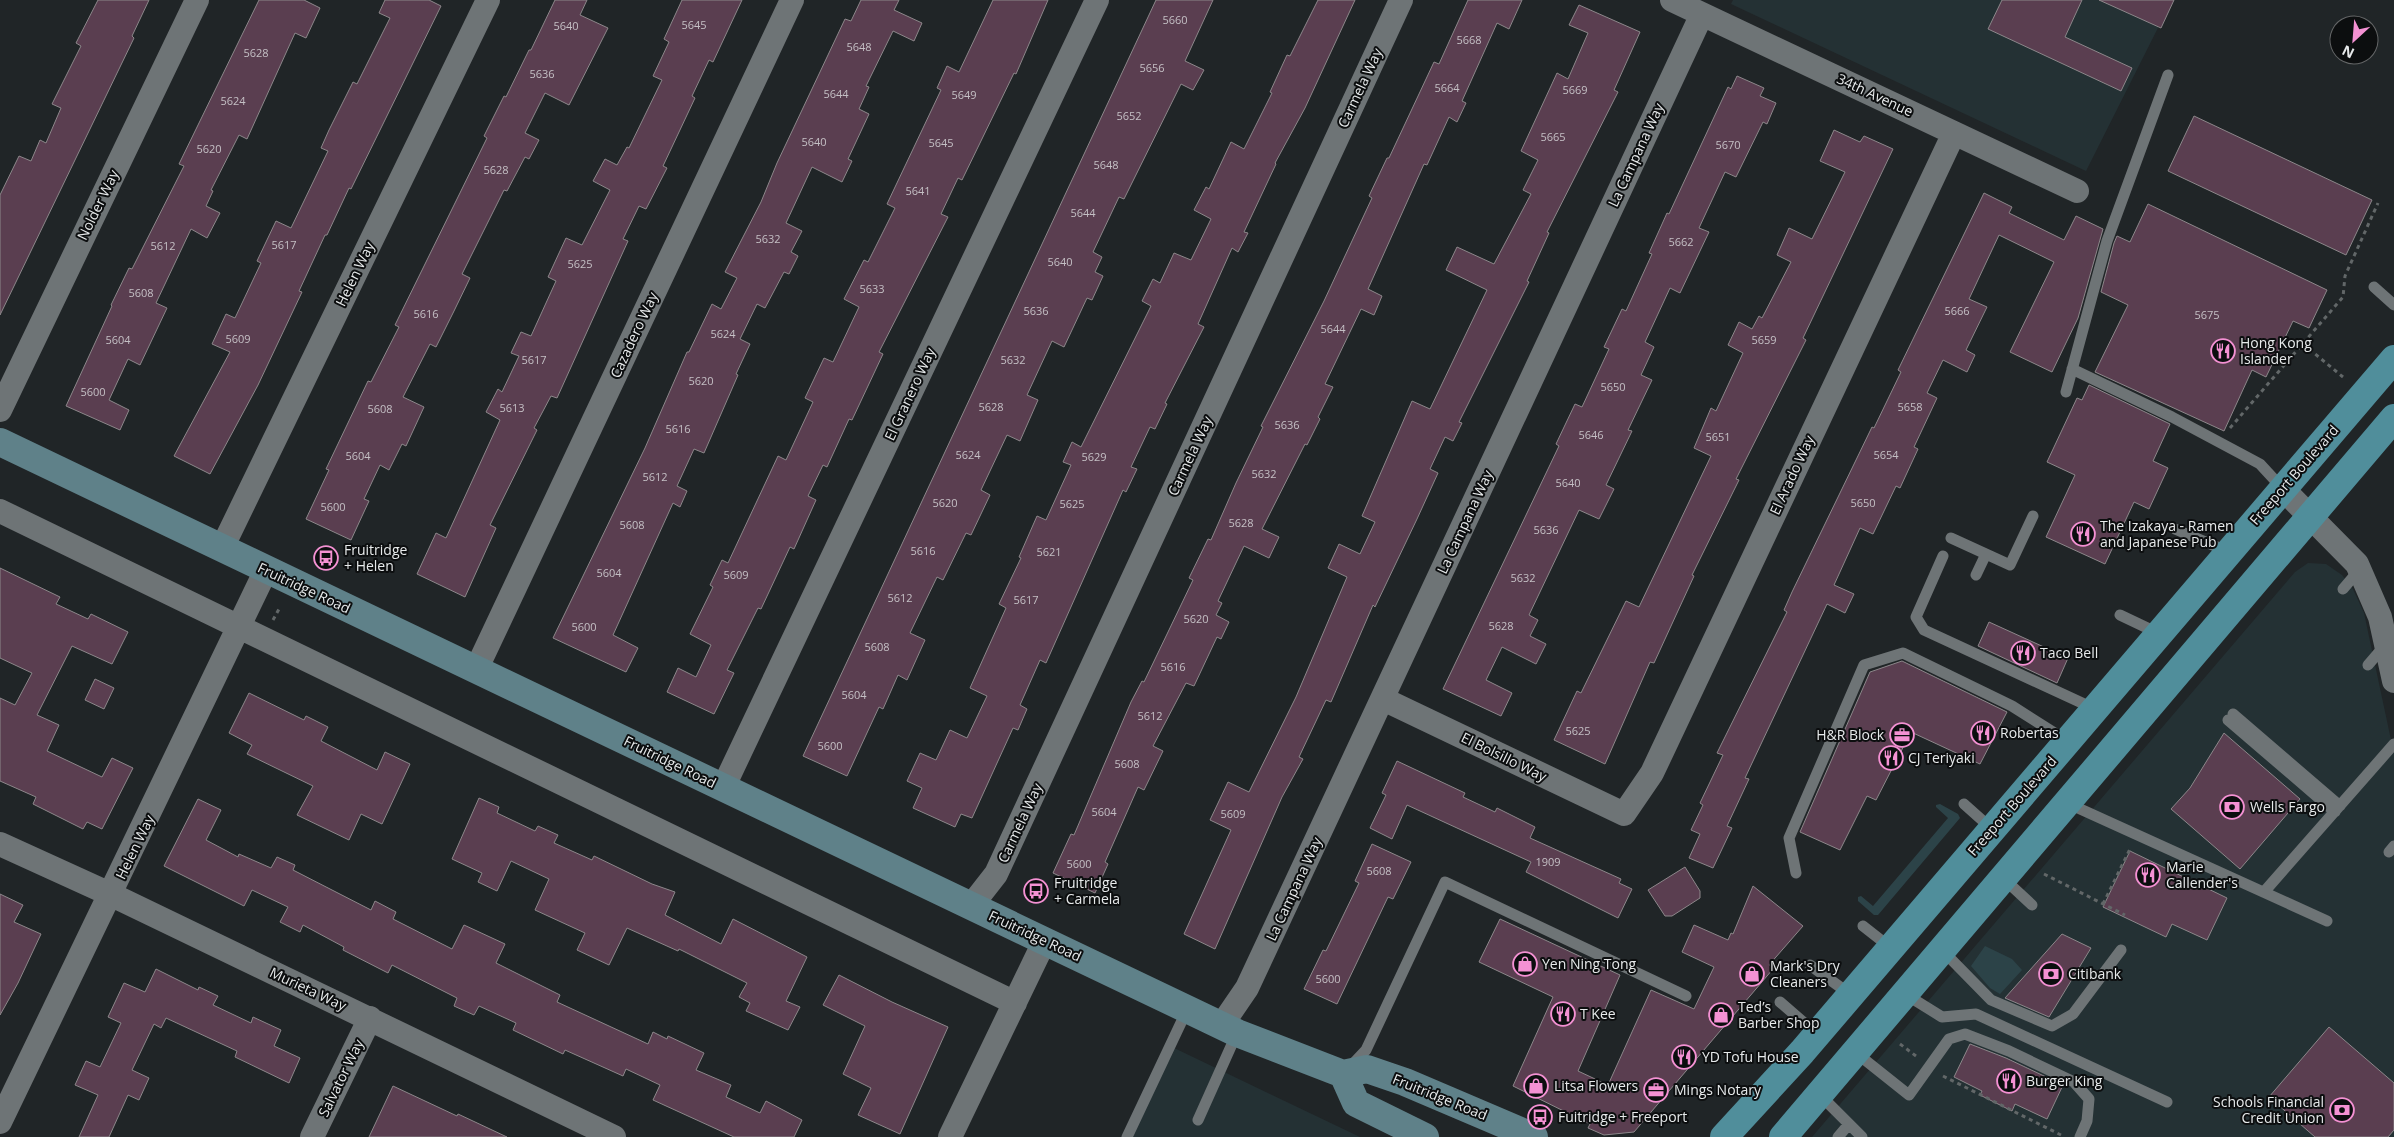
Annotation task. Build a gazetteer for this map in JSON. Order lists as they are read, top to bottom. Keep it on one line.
{"streets":{"main road":["Freeport Boulevard","Fruitridge Road"],"street":["Carmela Way","34th Avenue","La Campana Way","Nolder Way","Helen Way","Cazadero Way","El Granero Way","El Arado Way","El Bolsillo Way","Murieta Way","Salvator Way"]},"crossings":[["Carmela Way","Fruitridge Road"],["34th Avenue","La Campana Way"],["34th Avenue","El Arado Way"],["La Campana Way","Fruitridge Road"],["La Campana Way","El Bolsillo Way"],["Helen Way","Fruitridge Road"],["Helen Way","Murieta Way"],["Cazadero Way","Fruitridge Road"],["El Granero Way","Fruitridge Road"],["El Arado Way","El Bolsillo Way"],["Murieta Way","Salvator Way"]],"places":{"restaurant":["Hong Kong Islander","The Izakaya - Ramen and Japanese Pub","Taco Bell","Robertas","CJ Teriyaki","Marie Callender's","T Kee","YD Tofu House","Burger King"],"bus stop":["Fruitridge + Helen","Fruitridge + Carmela","Fuitridge + Freeport"],"office":["H&R Block","Mings Notary"],"bank":["Wells Fargo","Citibank","Schools Financial Credit Union"],"shop":["Yen Ning Tong","Mark's Dry Cleaners","Ted’s Barber Shop","Litsa Flowers"]},"house_numbers":["5660","5645","5640","5668","5648","5628","5656","5636","5664","5669","5644","5649","5624","5652","5665","5640","5645","5670","5620","5648","5628","5641","5644","5632","5662","5617","5612","5640","5625","5633","5608","5636","5666","5616","5675","5644","5624","5609","5604","5659","5617","5632","5620","5650","5600","5628","5658","5613","5608","5636","5616","5646","5651","5624","5654","5604","5629","5632","5612","5640","5620","5650","5625","5600","5628","5608","5636","5616","5621","5604","5609","5632","5612","5617","5620","5628","5600","5608","5616","5604","5612","5625","5600","5608","5604","5609","1909","5600","5608","5600"],"north":"bottom left"}
